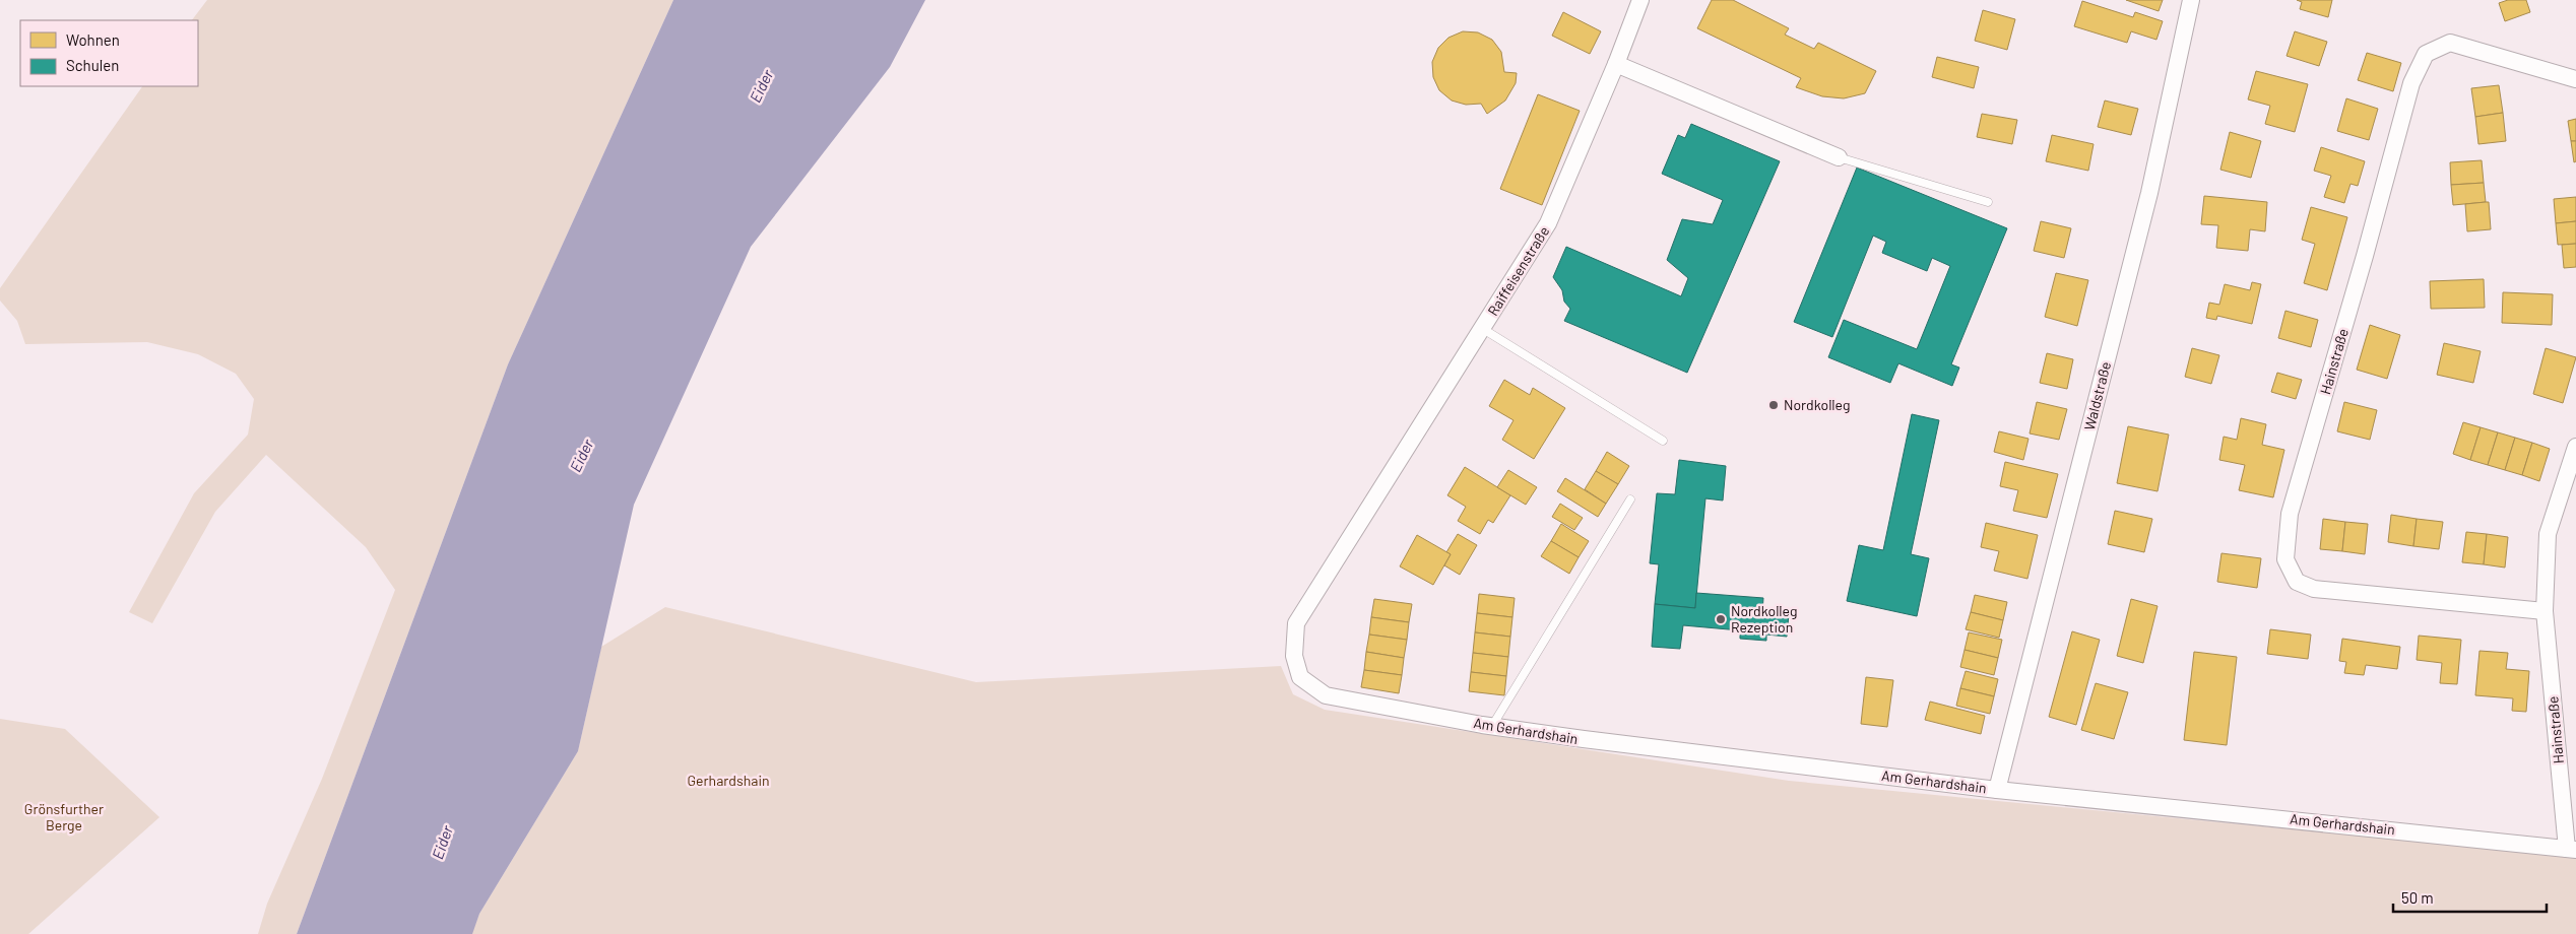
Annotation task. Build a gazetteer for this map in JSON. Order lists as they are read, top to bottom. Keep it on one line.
{"streets":{"street":["Raiffeisenstraße","Hainstraße","Waldstraße","Am Gerhardshain"]},"crossings":[["Raiffeisenstraße","Am Gerhardshain"],["Hainstraße","Am Gerhardshain"],["Waldstraße","Am Gerhardshain"]],"water":["Eider"],"parks":["Gerhardshain","Grönsfurther Berge"],"places":["Nordkolleg","Nordkolleg Rezeption"],"legend":["Wohnen","Schulen"],"scale_bar":"50 m"}
